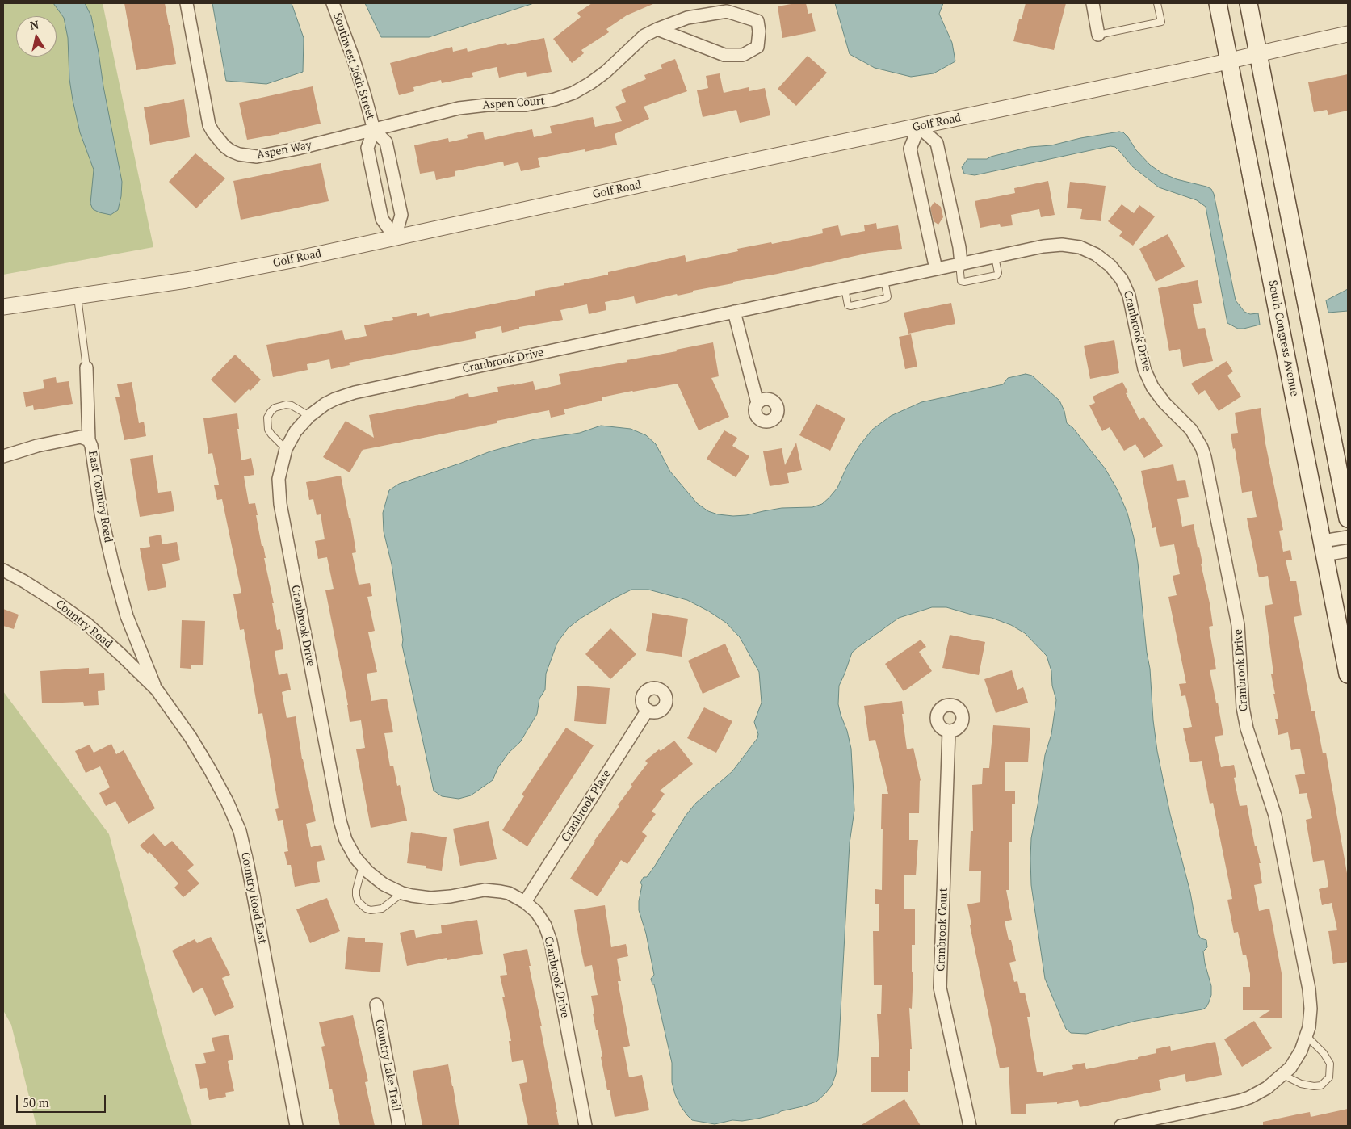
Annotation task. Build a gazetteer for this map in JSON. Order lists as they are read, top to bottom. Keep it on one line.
{"streets":{"main road":["South Congress Avenue"],"street":["Southwest 26th Street","Aspen Court","Golf Road","Aspen Way","Cranbrook Drive","East Country Road","Country Road","Cranbrook Place","Country Road East","Cranbrook Court","Country Lake Trail"]},"crossings":[["Southwest 26th Street","Aspen Court"],["Southwest 26th Street","Golf Road"],["Southwest 26th Street","Aspen Way"],["Aspen Court","Aspen Way"],["Golf Road","South Congress Avenue"],["Golf Road","East Country Road"],["Cranbrook Drive","Cranbrook Place"],["East Country Road","Country Road"],["East Country Road","Country Road East"],["Country Road","Country Road East"]],"scale_bar":"50 m","north":"top"}
